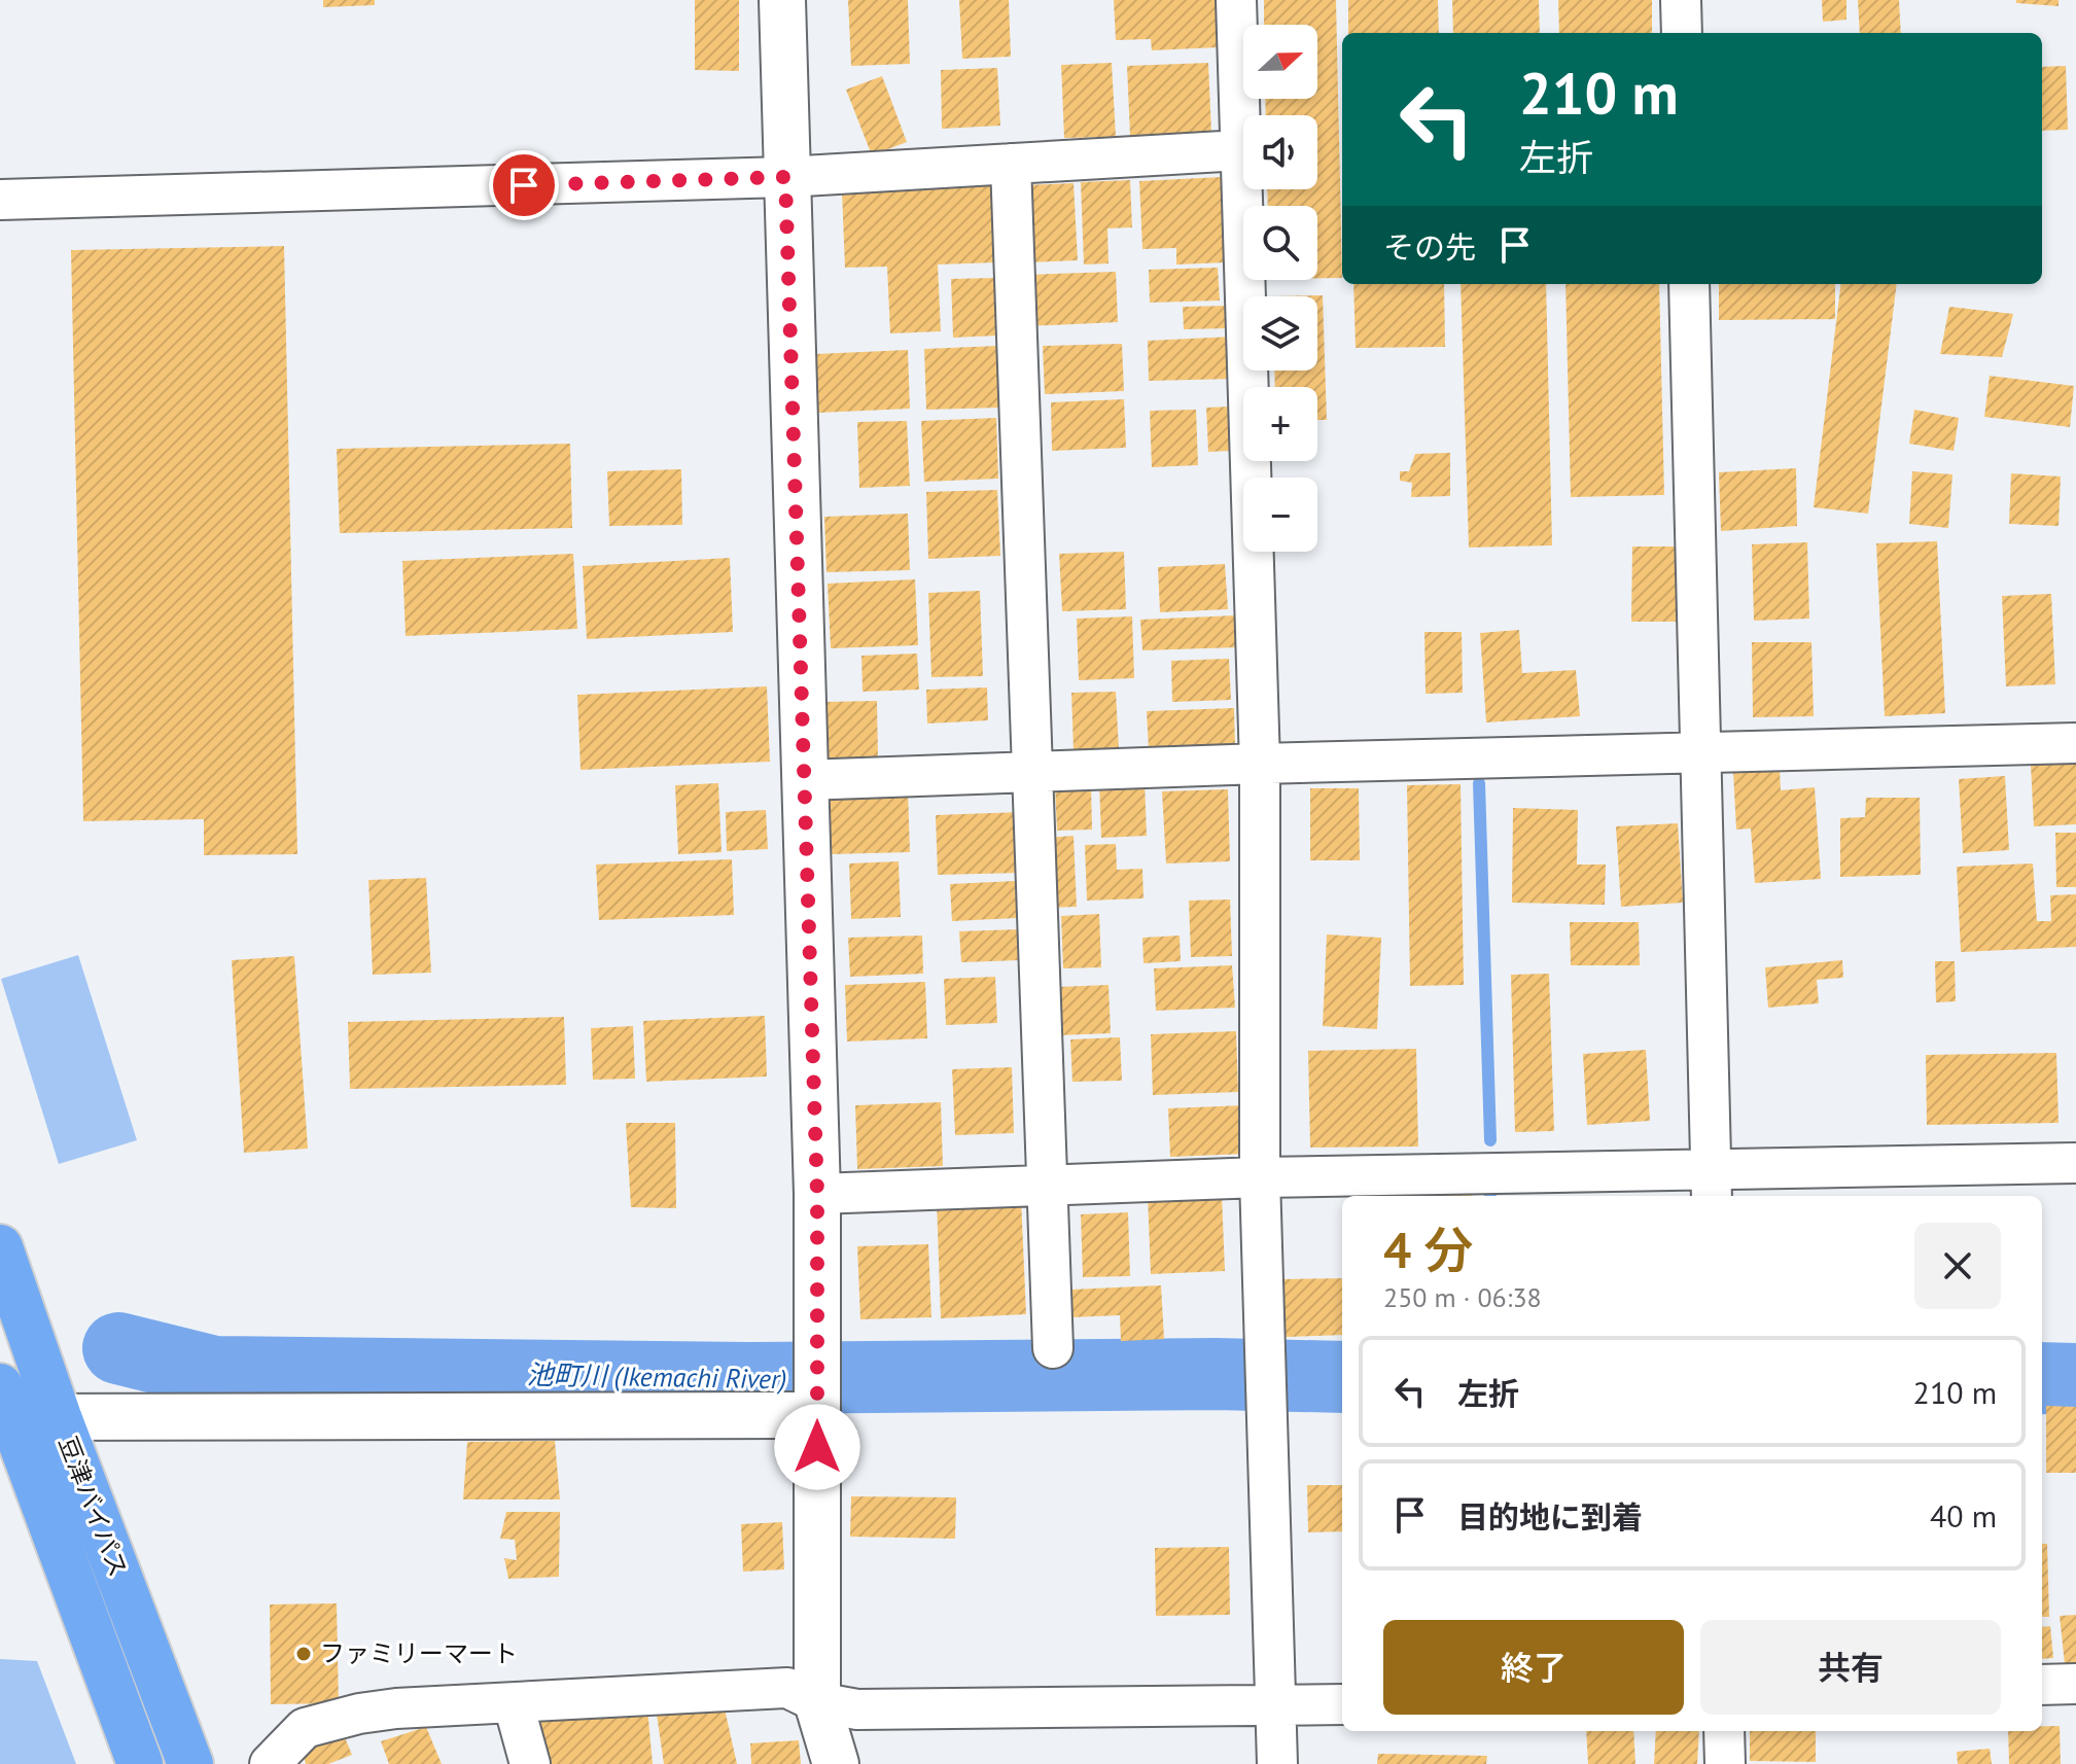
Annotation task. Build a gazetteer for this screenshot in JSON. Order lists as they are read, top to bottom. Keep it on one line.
{"streets":{"highway":["豆津バイパス"]},"water":["池町川 (Ikemachi River)"],"places":["ファミリーマート"],"north":"right","page":{"map_buttons":["+","−"],"turn":["210 m","左折"],"then":"その先","heading":["4 分","250 m · 06:38"],"list":[{"name":"左折","value":"210 m"},{"name":"目的地に到着","value":"40 m"}],"buttons":["終了","共有"]}}
